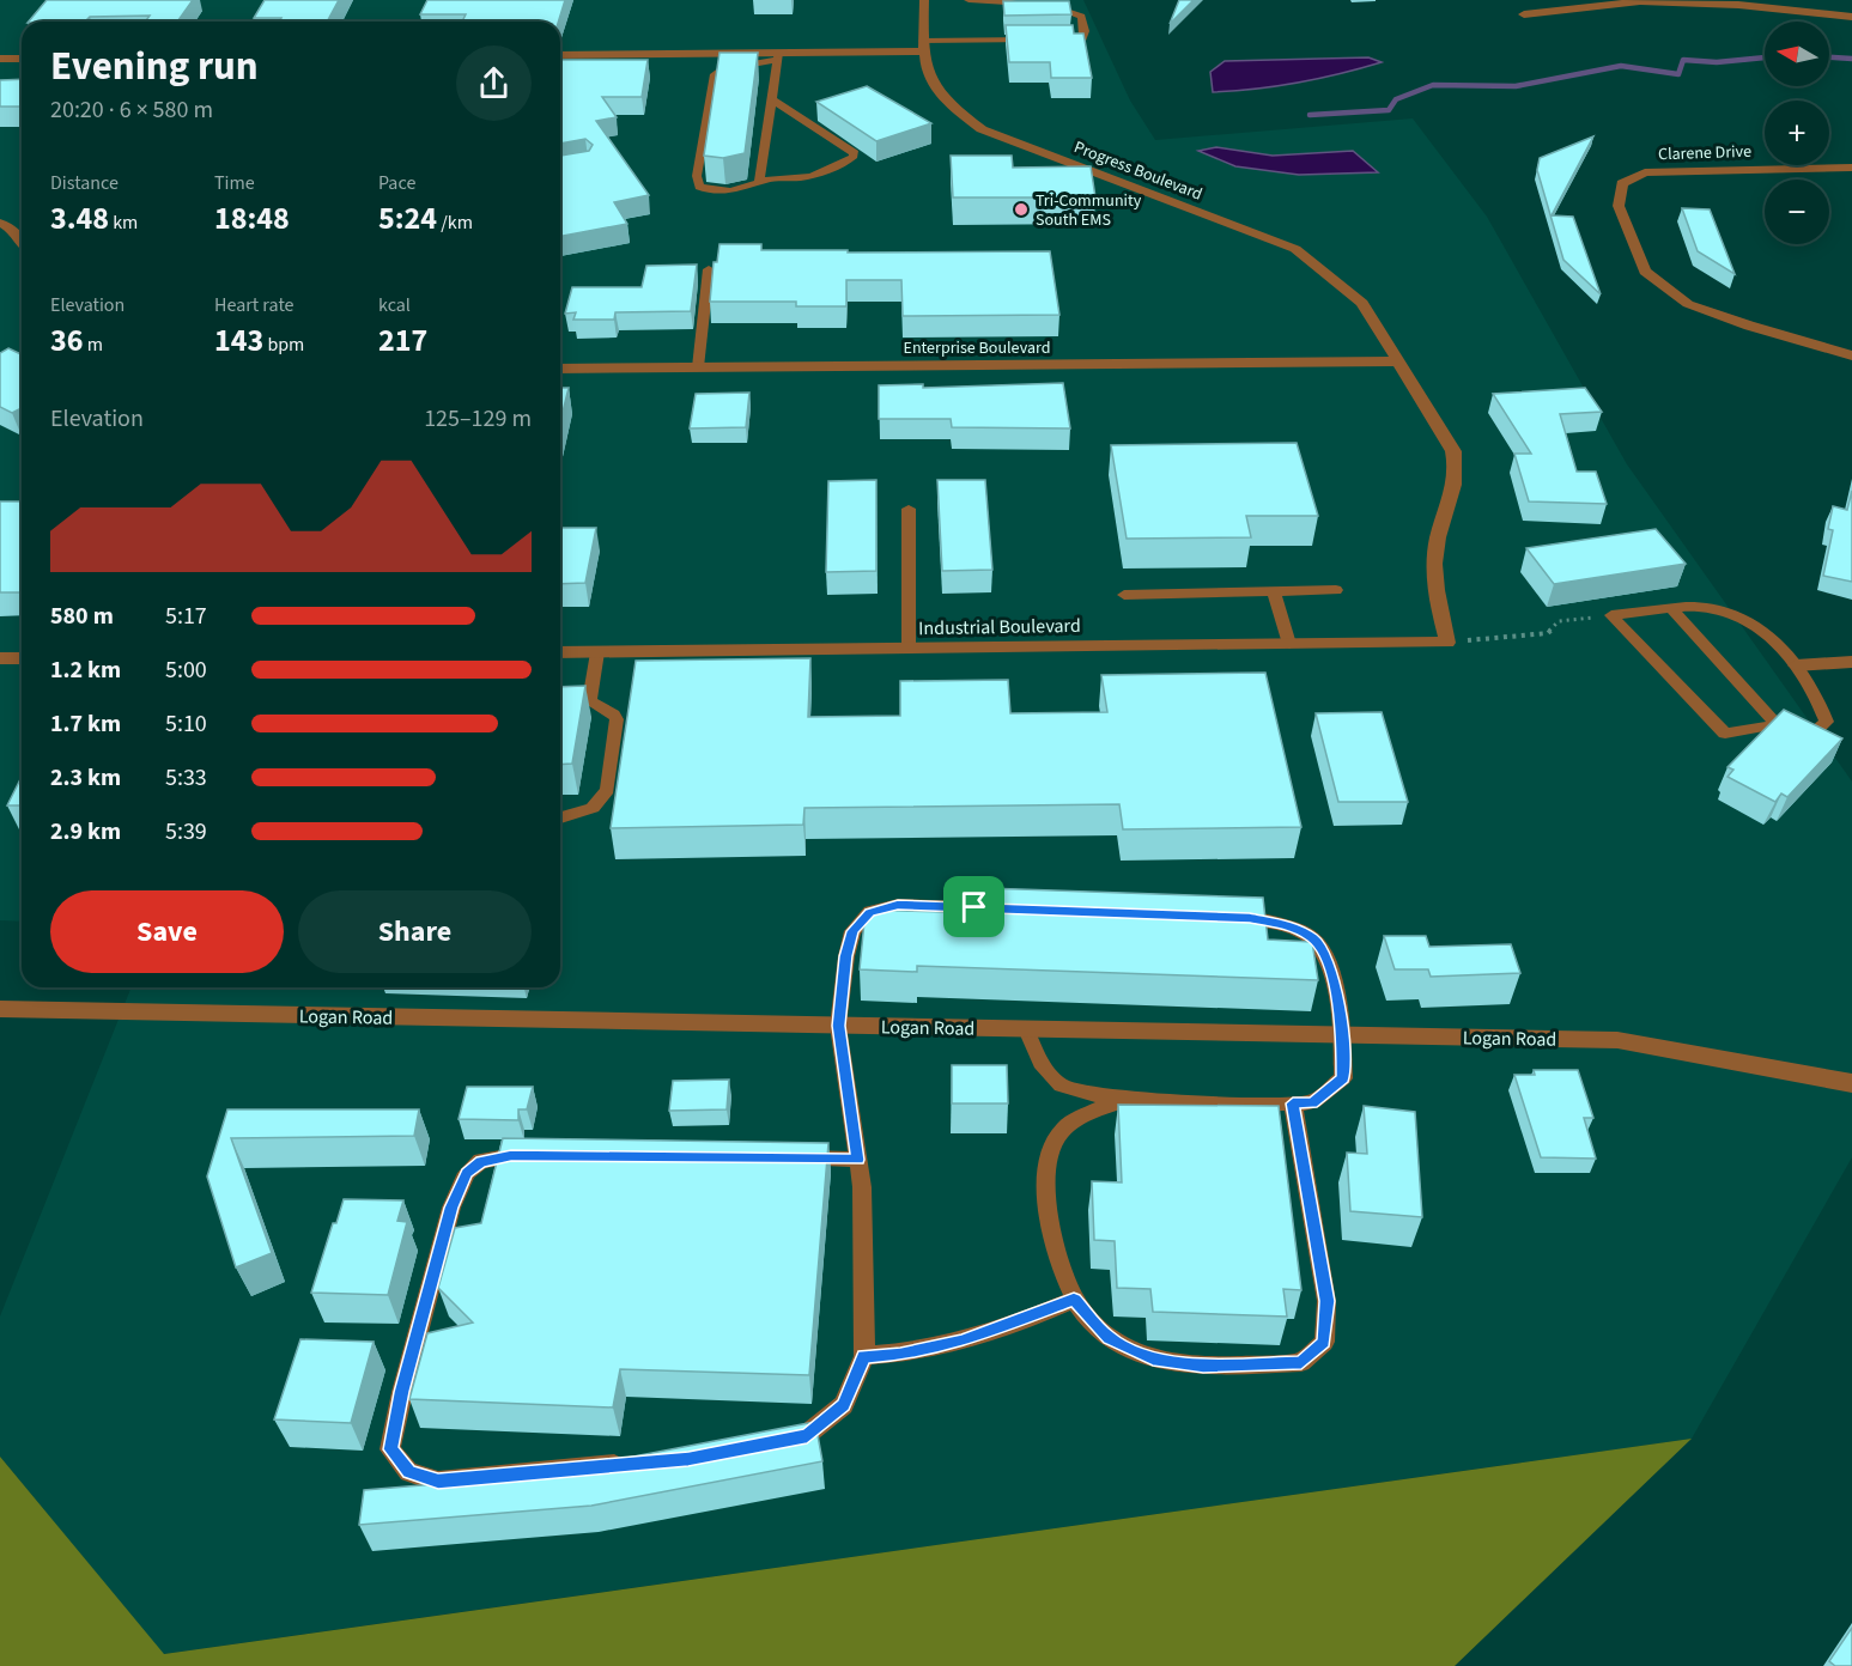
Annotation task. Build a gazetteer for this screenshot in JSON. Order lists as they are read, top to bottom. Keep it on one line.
{"streets":{"street":["Clarene Drive","Progress Boulevard","Enterprise Boulevard","Industrial Boulevard","Logan Road"]},"crossings":[["Progress Boulevard","Enterprise Boulevard"],["Progress Boulevard","Industrial Boulevard"]],"places":["Tri-Community South EMS"],"north":"left","page":{"map_buttons":["+","−"],"heading":["Evening run","20:20 · 6 × 580 m"],"stats":[["Distance","3.48 km"],["Time","18:48"],["Pace","5:24 /km"],["Elevation","36 m"],["Heart rate","143 bpm"],["kcal","217"]],"chart":["Elevation","125–129 m"],"list":[{"name":"580 m","note":"5:17"},{"name":"1.2 km","note":"5:00"},{"name":"1.7 km","note":"5:10"},{"name":"2.3 km","note":"5:33"},{"name":"2.9 km","note":"5:39"}],"buttons":["Save","Share"]}}
